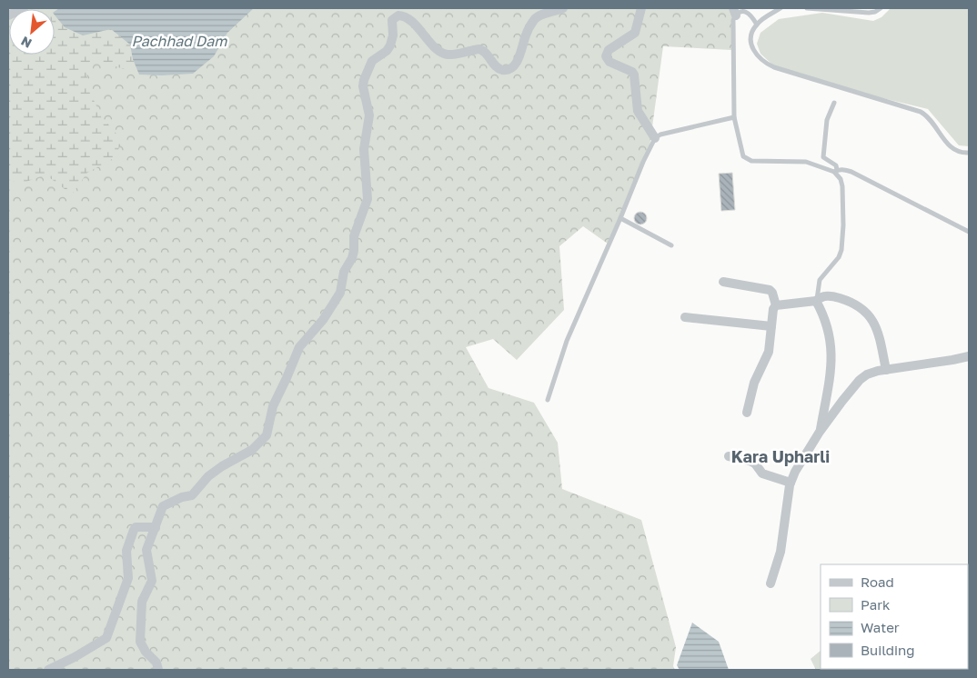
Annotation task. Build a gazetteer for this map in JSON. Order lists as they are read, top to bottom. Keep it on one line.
{"districts":["Kara Upharli"],"water":["Pachhad Dam"],"legend":["Road","Park","Water","Building"],"north":"bottom left"}
